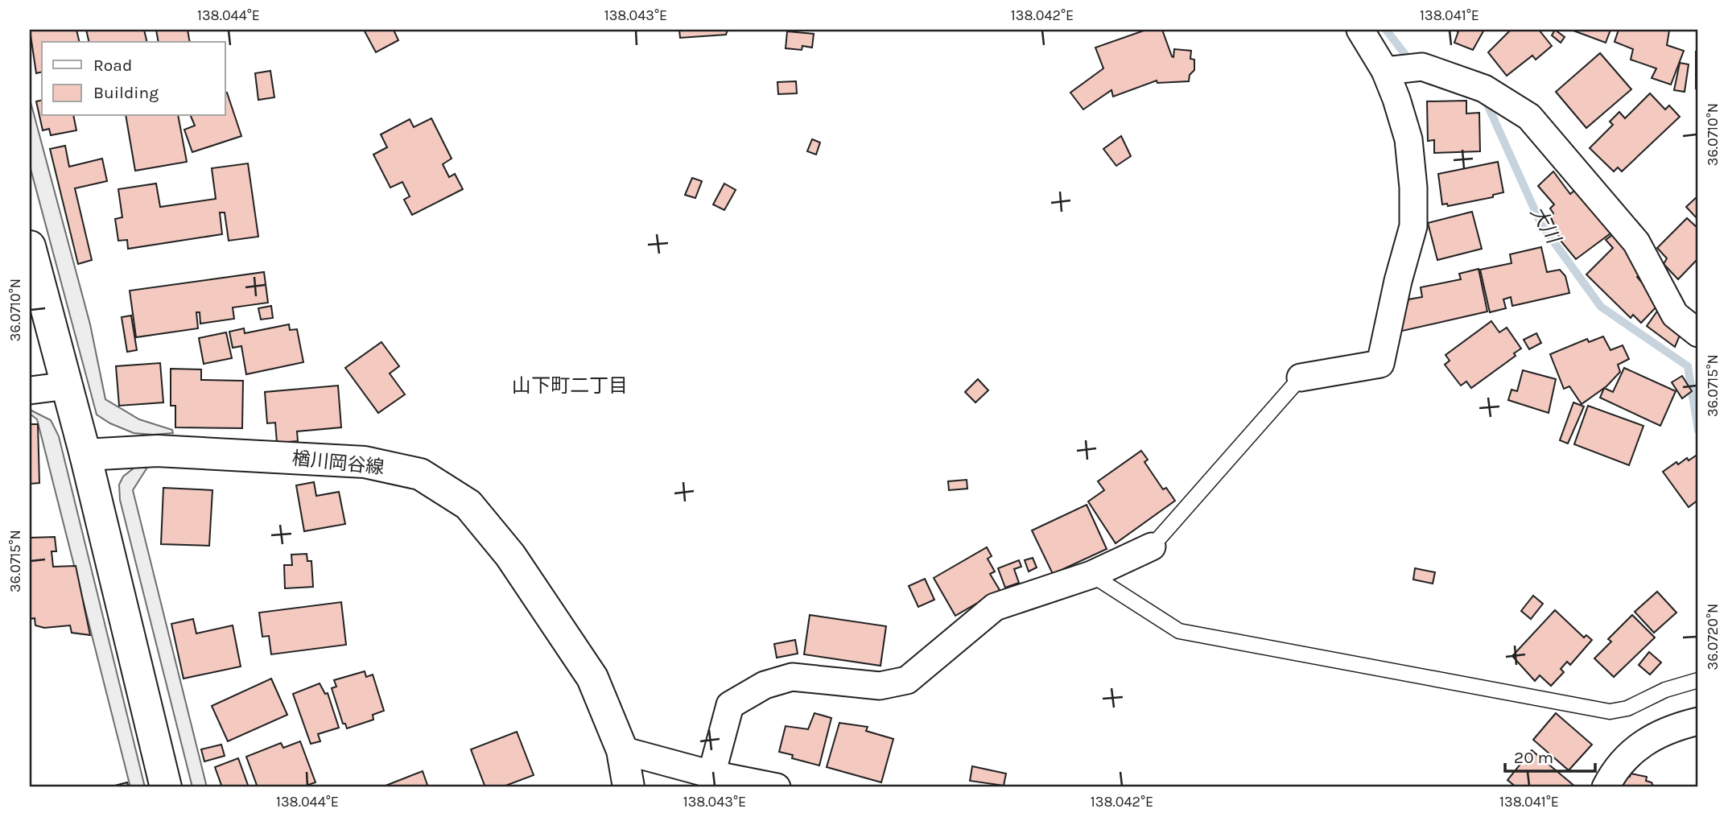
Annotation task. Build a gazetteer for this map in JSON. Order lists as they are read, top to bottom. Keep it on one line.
{"streets":{"main road":["楢川岡谷線"]},"districts":["山下町二丁目"],"water":["大川"],"legend":["Road","Building"],"scale_bar":"20 m","coordinates":["138.044°E","138.043°E","138.042°E","138.041°E","36.0710°N","36.0715°N","36.0720°N"]}
